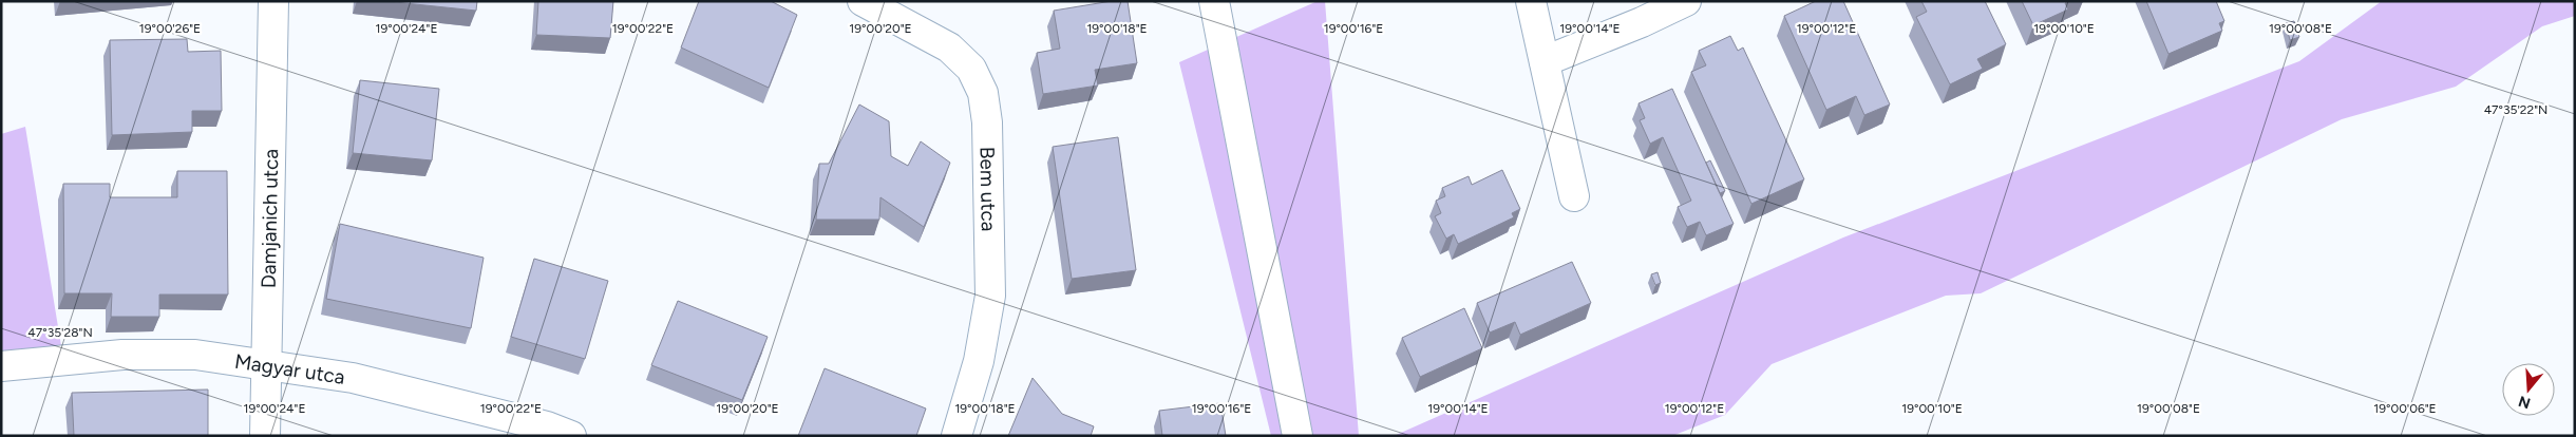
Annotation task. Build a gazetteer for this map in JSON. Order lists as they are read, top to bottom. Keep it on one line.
{"streets":{"street":["Bem utca","Damjanich utca","Magyar utca"]},"crossings":[["Damjanich utca","Magyar utca"]],"north":"bottom","coordinates":["19°00'26\"E","19°00'24\"E","19°00'22\"E","19°00'20\"E","19°00'18\"E","19°00'16\"E","19°00'14\"E","19°00'12\"E","19°00'10\"E","19°00'08\"E","47°35'22\"N","47°35'28\"N","19°00'06\"E"]}
